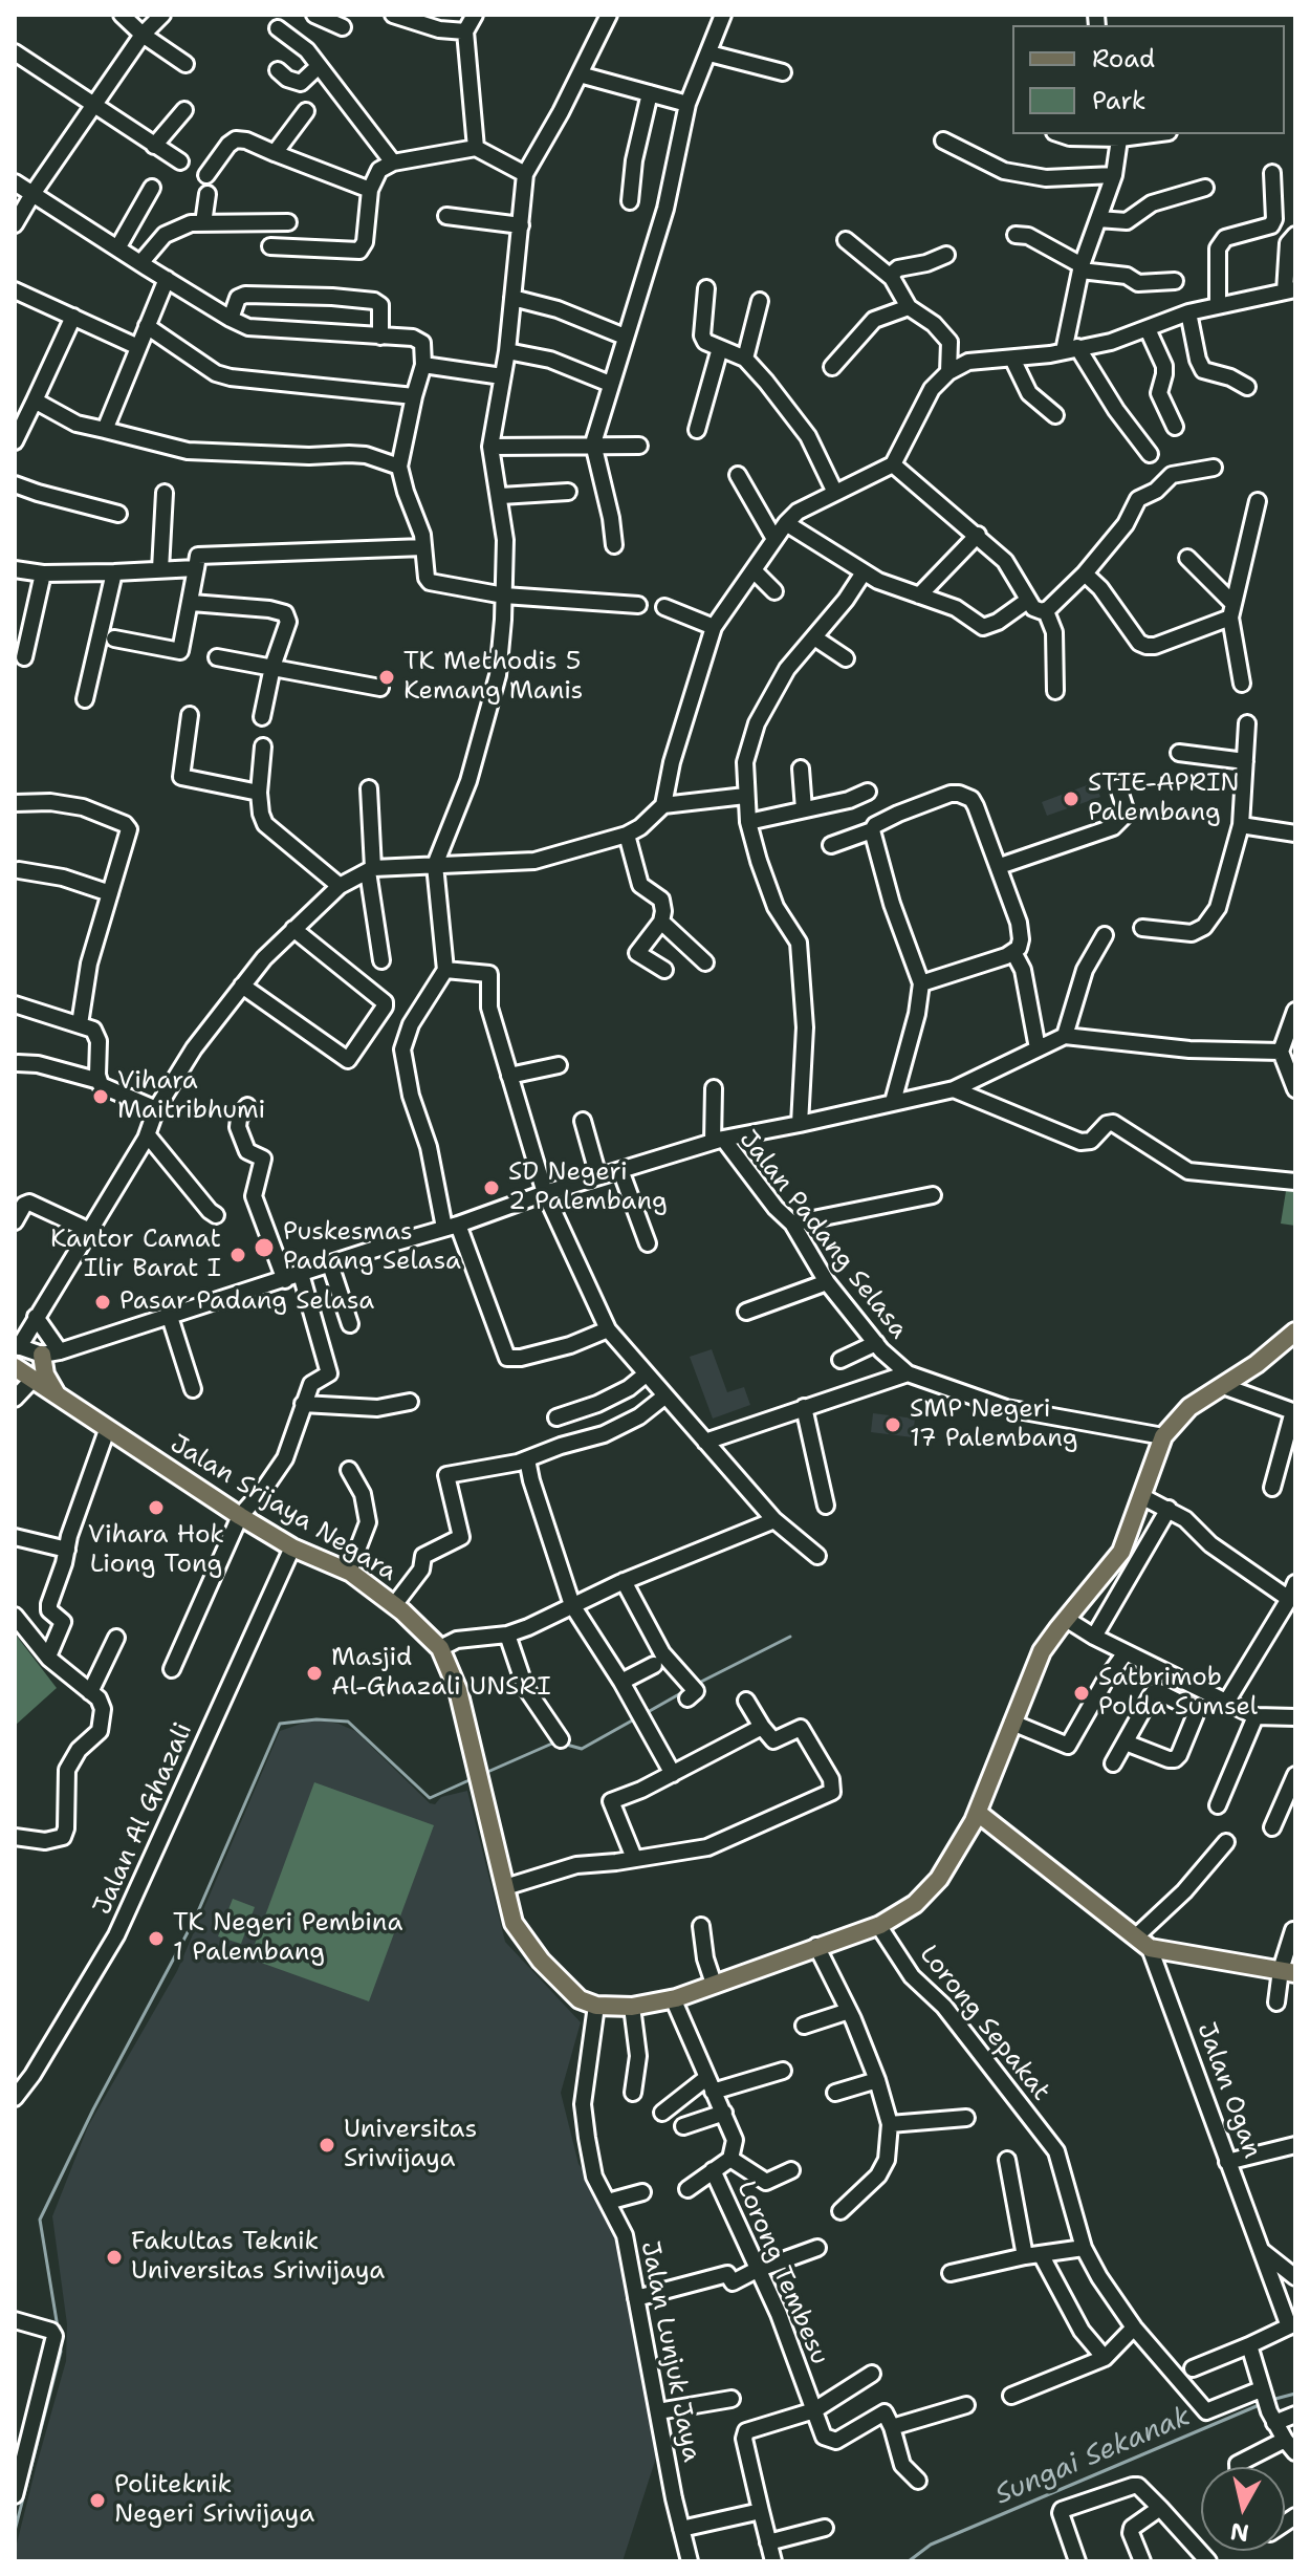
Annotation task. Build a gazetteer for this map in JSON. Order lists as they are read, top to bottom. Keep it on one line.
{"streets":{"main road":["Jalan Srijaya Negara"],"street":["Jalan Padang Selasa","Jalan Al Ghazali","Lorong Sepakat","Jalan Ogan","Lorong Tembesu","Jalan Lunjuk Jaya"]},"crossings":[["Jalan Srijaya Negara","Jalan Al Ghazali"],["Jalan Srijaya Negara","Jalan Lunjuk Jaya"]],"water":["Sungai Sekanak"],"places":["TK Methodis 5 Kemang Manis","STIE-APRIN Palembang","Vihara Maitribhumi","SD Negeri 2 Palembang","Puskesmas Padang Selasa","Kantor Camat Ilir Barat I","Pasar Padang Selasa","SMP Negeri 17 Palembang","Vihara Hok Liong Tong","Masjid Al-Ghazali UNSRI","Satbrimob Polda Sumsel","TK Negeri Pembina 1 Palembang","Universitas Sriwijaya","Fakultas Teknik Universitas Sriwijaya","Politeknik Negeri Sriwijaya"],"legend":["Road","Park"],"north":"bottom"}
